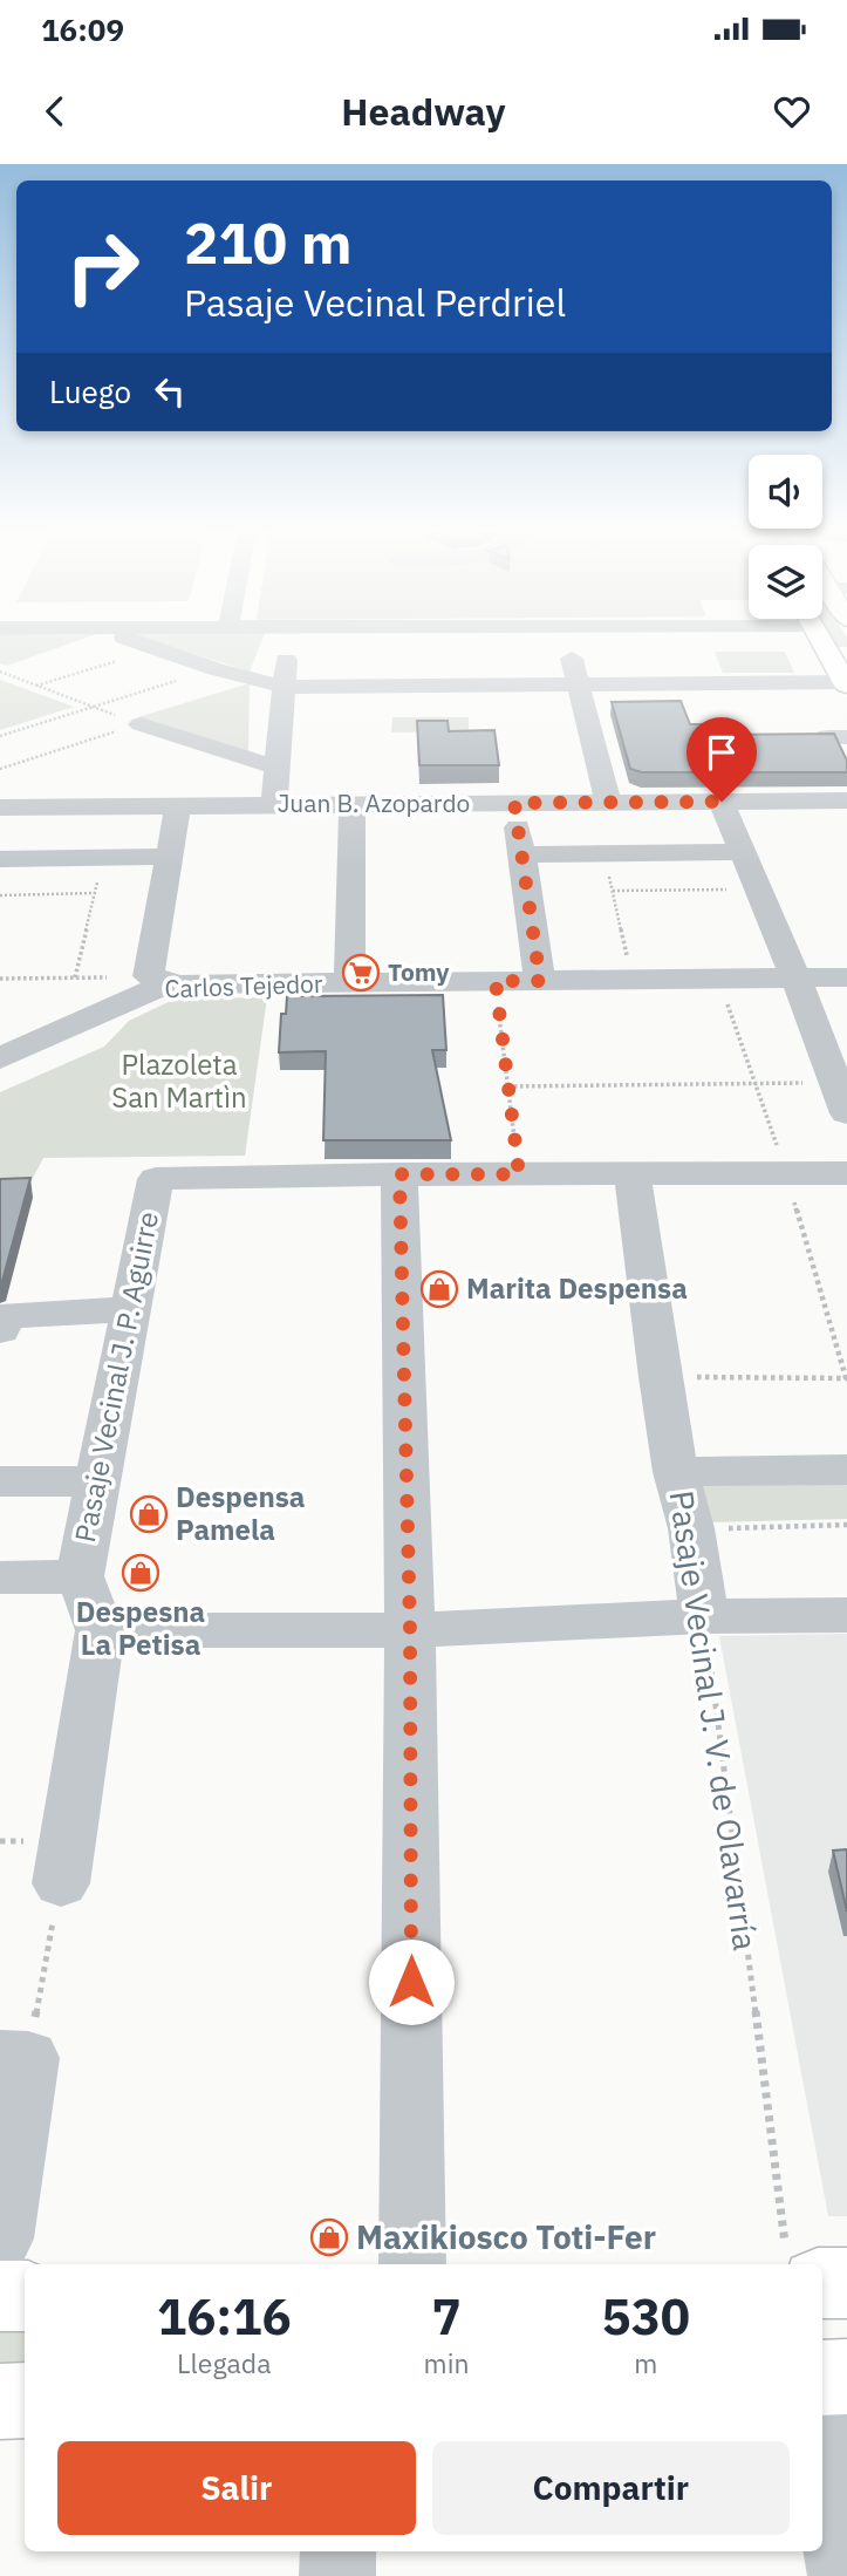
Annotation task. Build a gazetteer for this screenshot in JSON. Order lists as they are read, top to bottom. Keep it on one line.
{"streets":{"street":["Juan B. Azopardo","Carlos Tejedor","Pasaje Vecinal J. P. Aguirre","Pasaje Vecinal J. V. de Olavarría"]},"parks":["Plazoleta San Martìn"],"places":{"supermarket":["Tomy"],"shop":["Marita Despensa","Despensa Pamela","Despesna La Petisa","Maxikiosco Toti-Fer"]},"page":{"status":"16:09","header":"Headway","turn":["210 m","Pasaje Vecinal Perdriel"],"then":"Luego","eta":["16:16","Llegada","7","min","530","m"],"buttons":["Salir","Compartir"]}}
